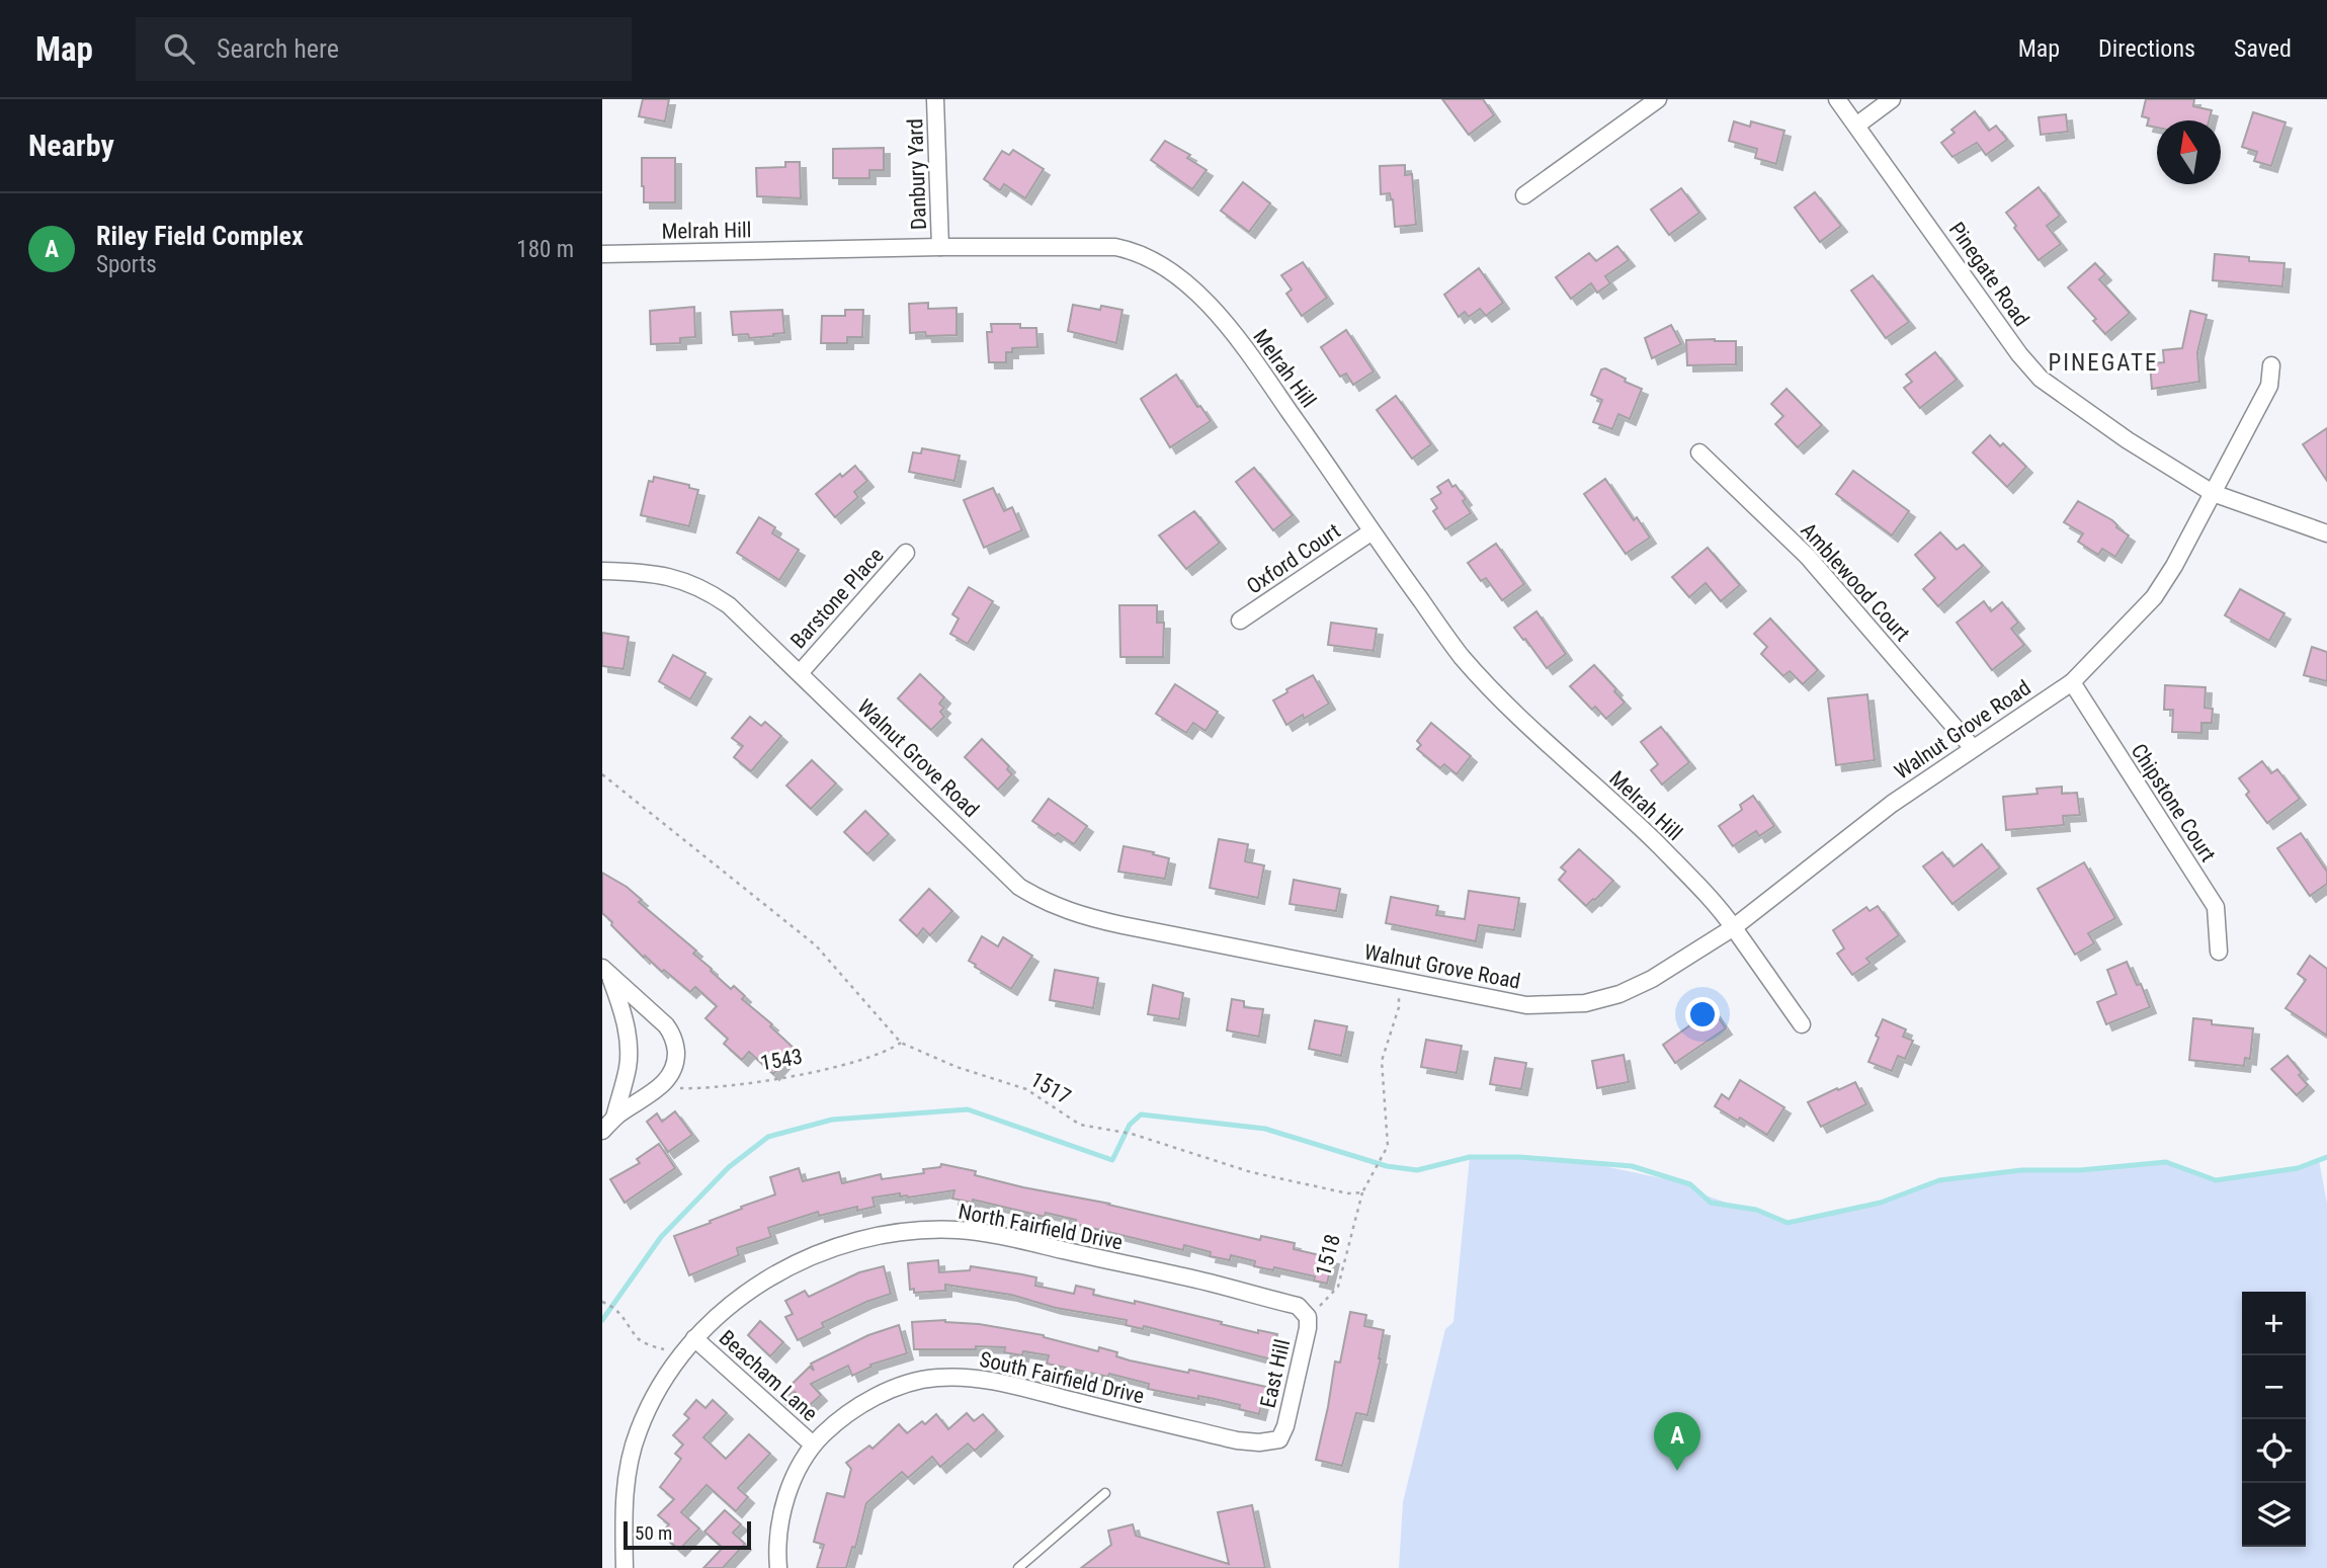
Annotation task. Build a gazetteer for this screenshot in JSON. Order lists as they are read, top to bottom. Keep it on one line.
{"streets":{"street":["Danbury Yard","Melrah Hill","Pinegate Road","Oxford Court","Amblewood Court","Barstone Place","Walnut Grove Road","Chipstone Court","North Fairfield Drive","East Hill","Beacham Lane","South Fairfield Drive"],"path":["1543","1517","1518"]},"crossings":[["Danbury Yard","Melrah Hill"],["Melrah Hill","Oxford Court"],["Melrah Hill","Walnut Grove Road"],["Pinegate Road","Walnut Grove Road"],["Amblewood Court","Walnut Grove Road"],["Barstone Place","Walnut Grove Road"],["Walnut Grove Road","Chipstone Court"],["1543","1517"],["1517","1518"],["North Fairfield Drive","1518"],["North Fairfield Drive","East Hill"],["North Fairfield Drive","Beacham Lane"],["1518","East Hill"],["East Hill","South Fairfield Drive"],["Beacham Lane","South Fairfield Drive"]],"districts":["PINEGATE"],"scale_bar":"50 m","north":"top","page":{"header":"Map","search":"Search here","nav":["Map","Directions","Saved"],"heading":"Nearby","list":[{"mark":"A","name":"Riley Field Complex","note":"Sports","value":"180 m"}],"map_buttons":["+","−"],"pins":"A","scale":"50 m"}}
